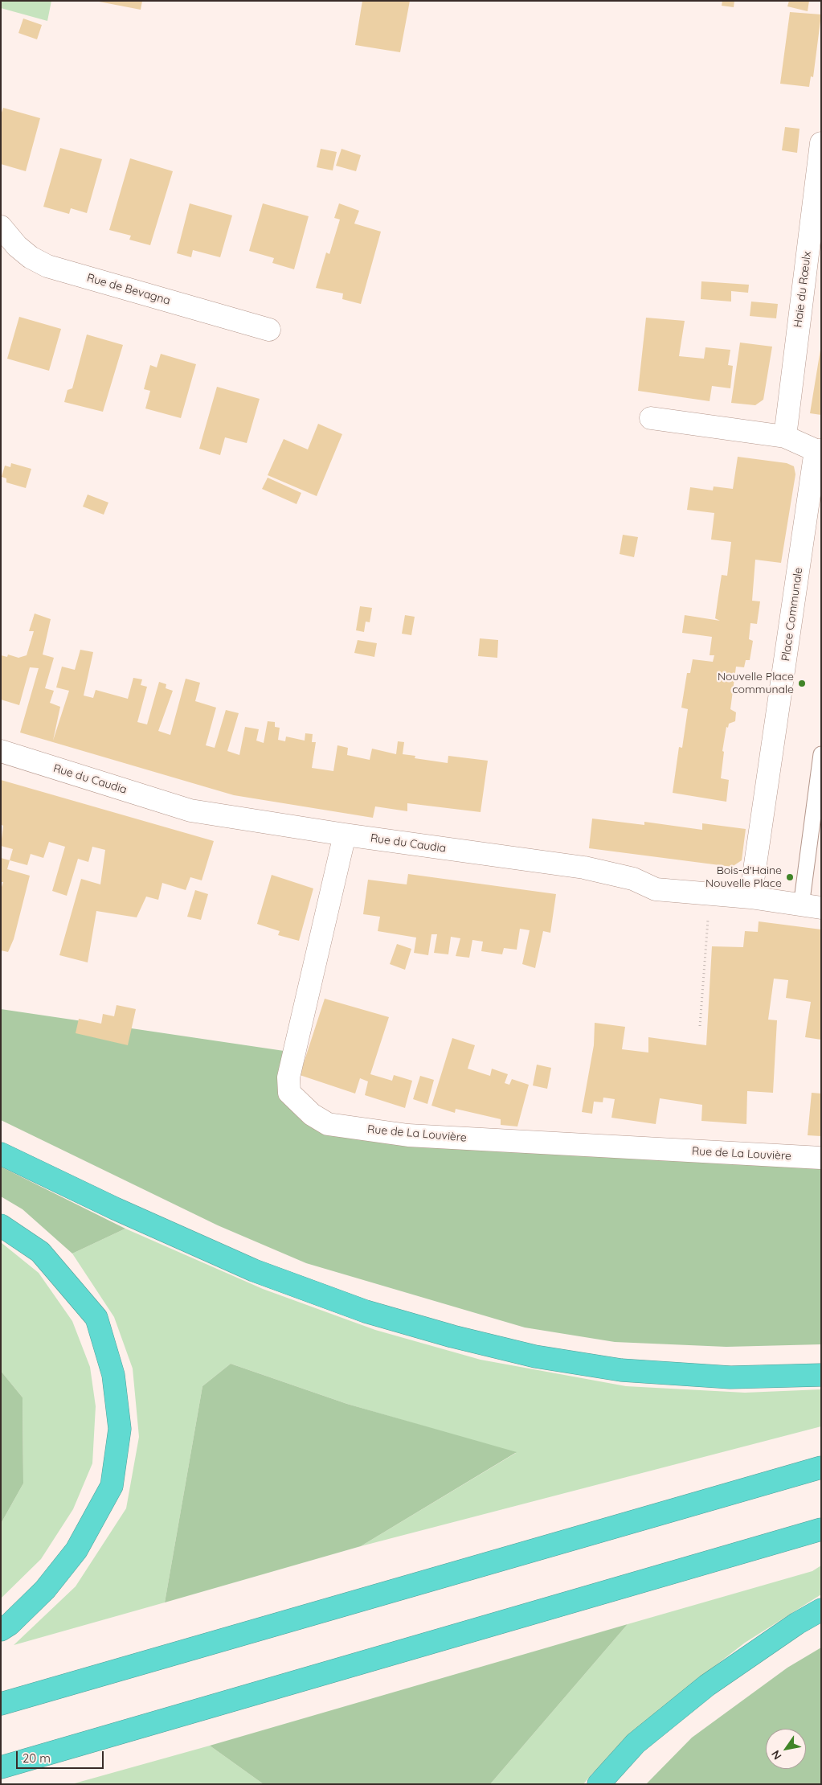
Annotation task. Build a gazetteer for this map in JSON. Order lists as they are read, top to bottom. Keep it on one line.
{"streets":{"street":["Rue de Bevagna","Haie du Rœulx","Place Communale","Rue du Caudia","Rue de La Louvière"]},"crossings":[["Haie du Rœulx","Place Communale"],["Place Communale","Rue du Caudia"],["Rue du Caudia","Rue de La Louvière"]],"places":["Nouvelle Place communale","Bois-d'Haine Nouvelle Place"],"scale_bar":"20 m","north":"bottom left"}
